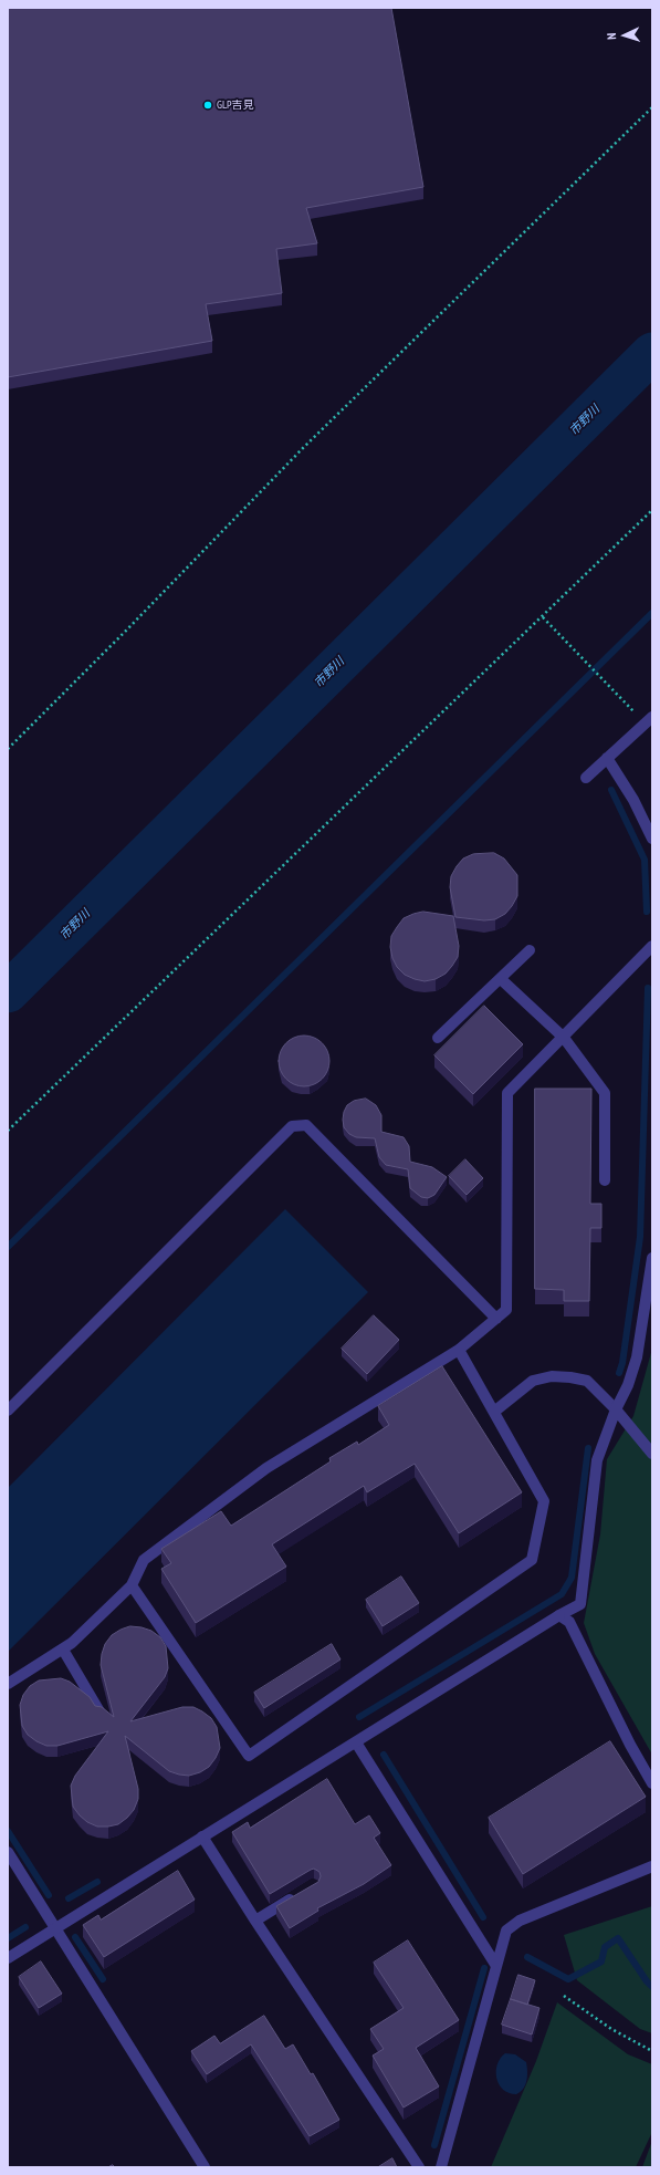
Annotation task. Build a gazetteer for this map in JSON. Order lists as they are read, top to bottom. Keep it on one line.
{"water":["市野川"],"places":["GLP吉見"],"north":"left"}
